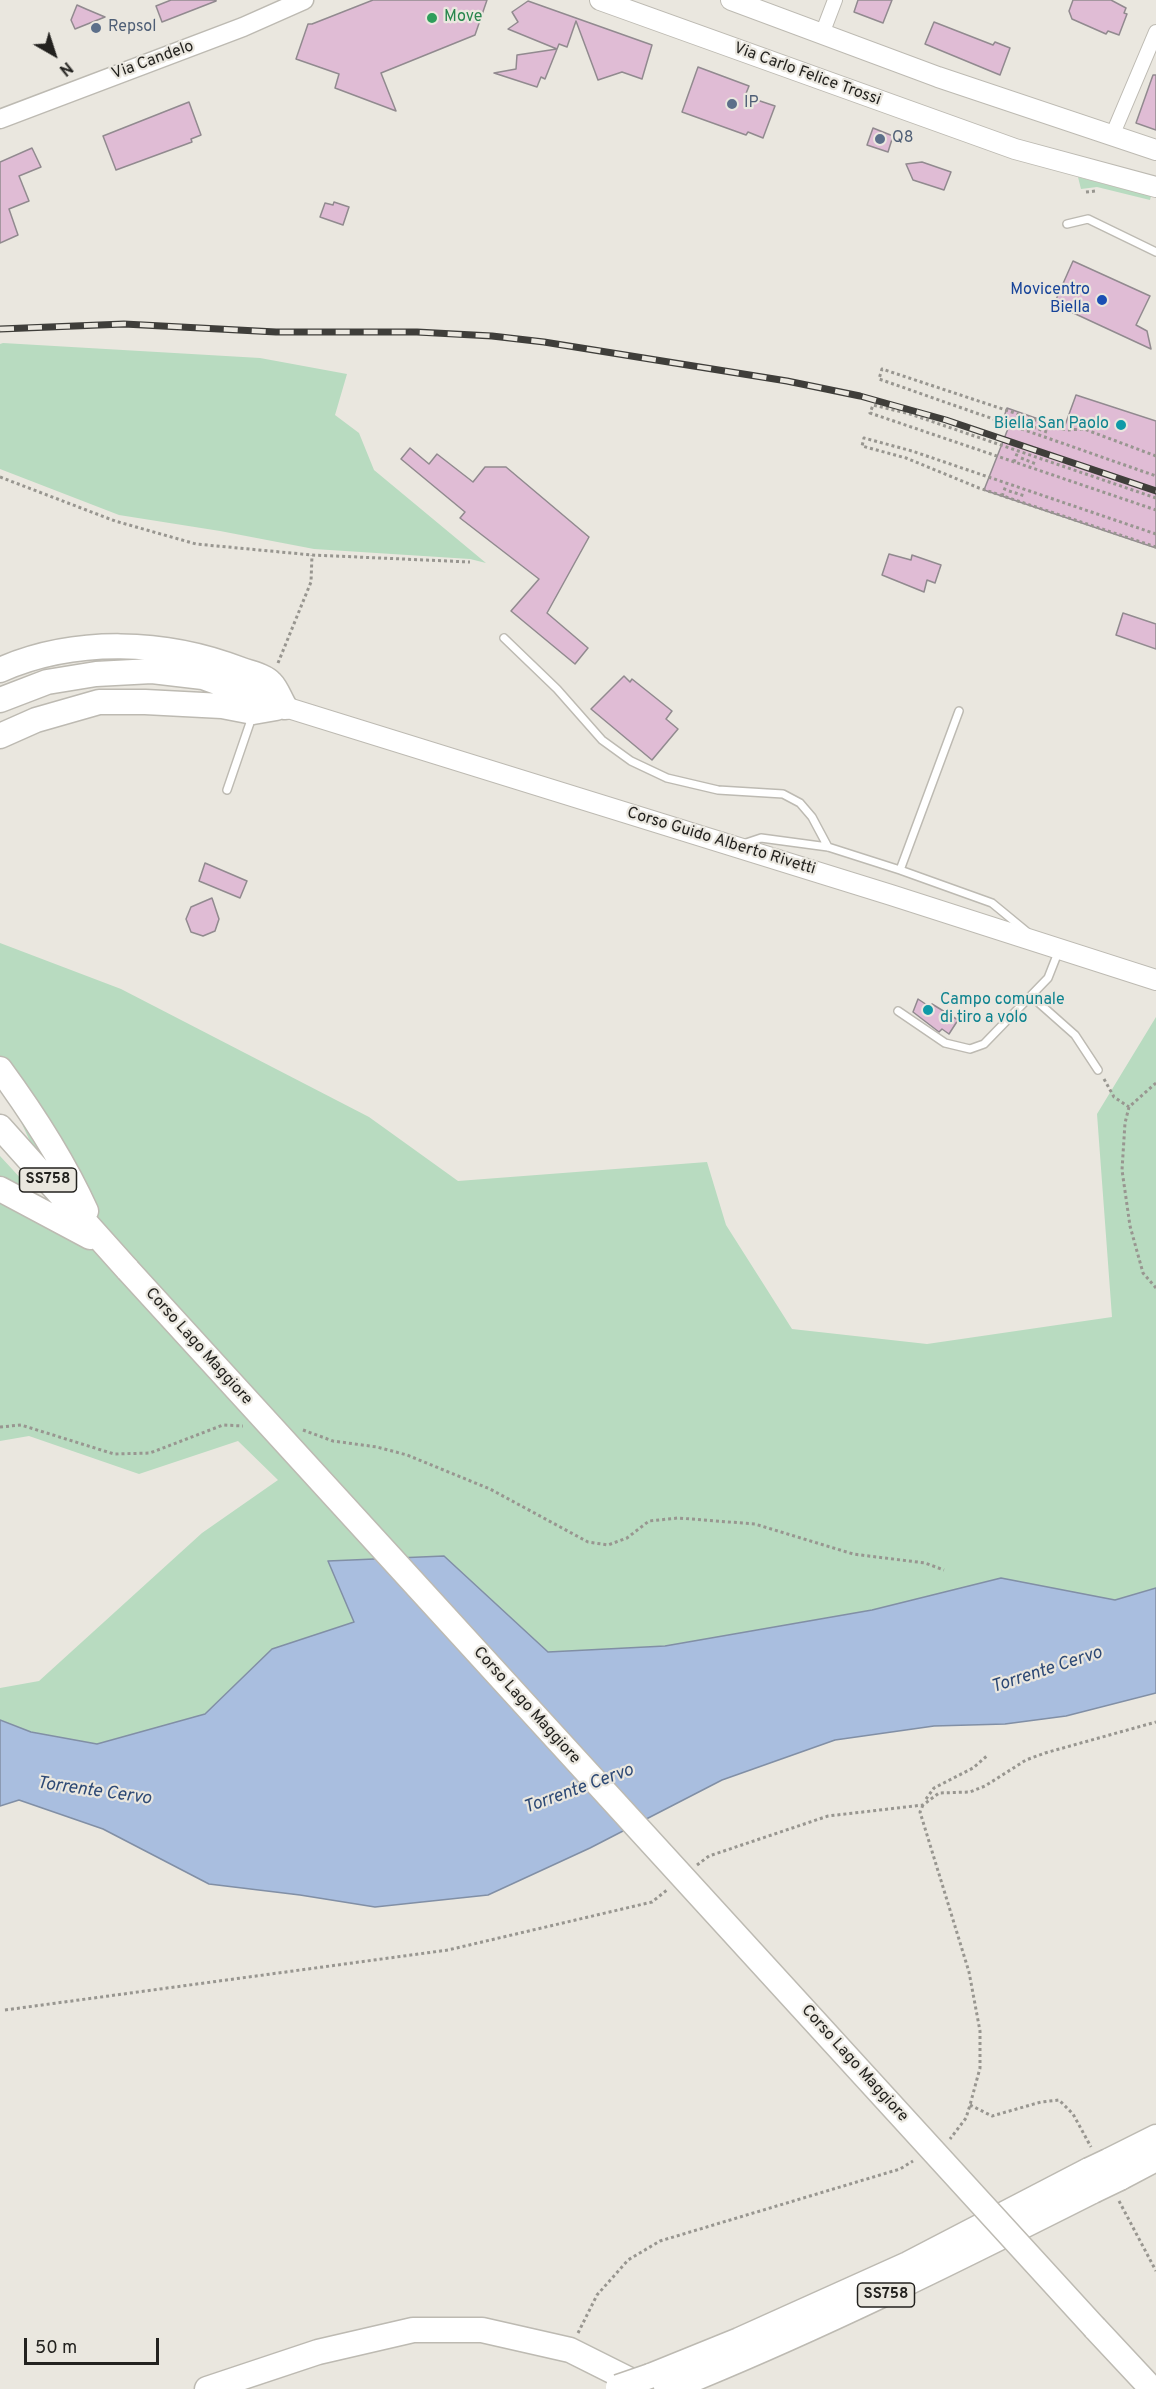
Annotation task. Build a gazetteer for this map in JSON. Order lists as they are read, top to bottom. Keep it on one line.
{"streets":{"highway":["SS758","Corso Lago Maggiore"],"main road":["Via Carlo Felice Trossi","Corso Guido Alberto Rivetti"],"street":["Via Candelo"]},"crossings":[["SS758","Corso Lago Maggiore"]],"water":["Torrente Cervo"],"places":["Move","Repsol","IP","Q8","Movicentro Biella","Biella San Paolo","Campo comunale di tiro a volo"],"scale_bar":"50 m","north":"bottom right"}
